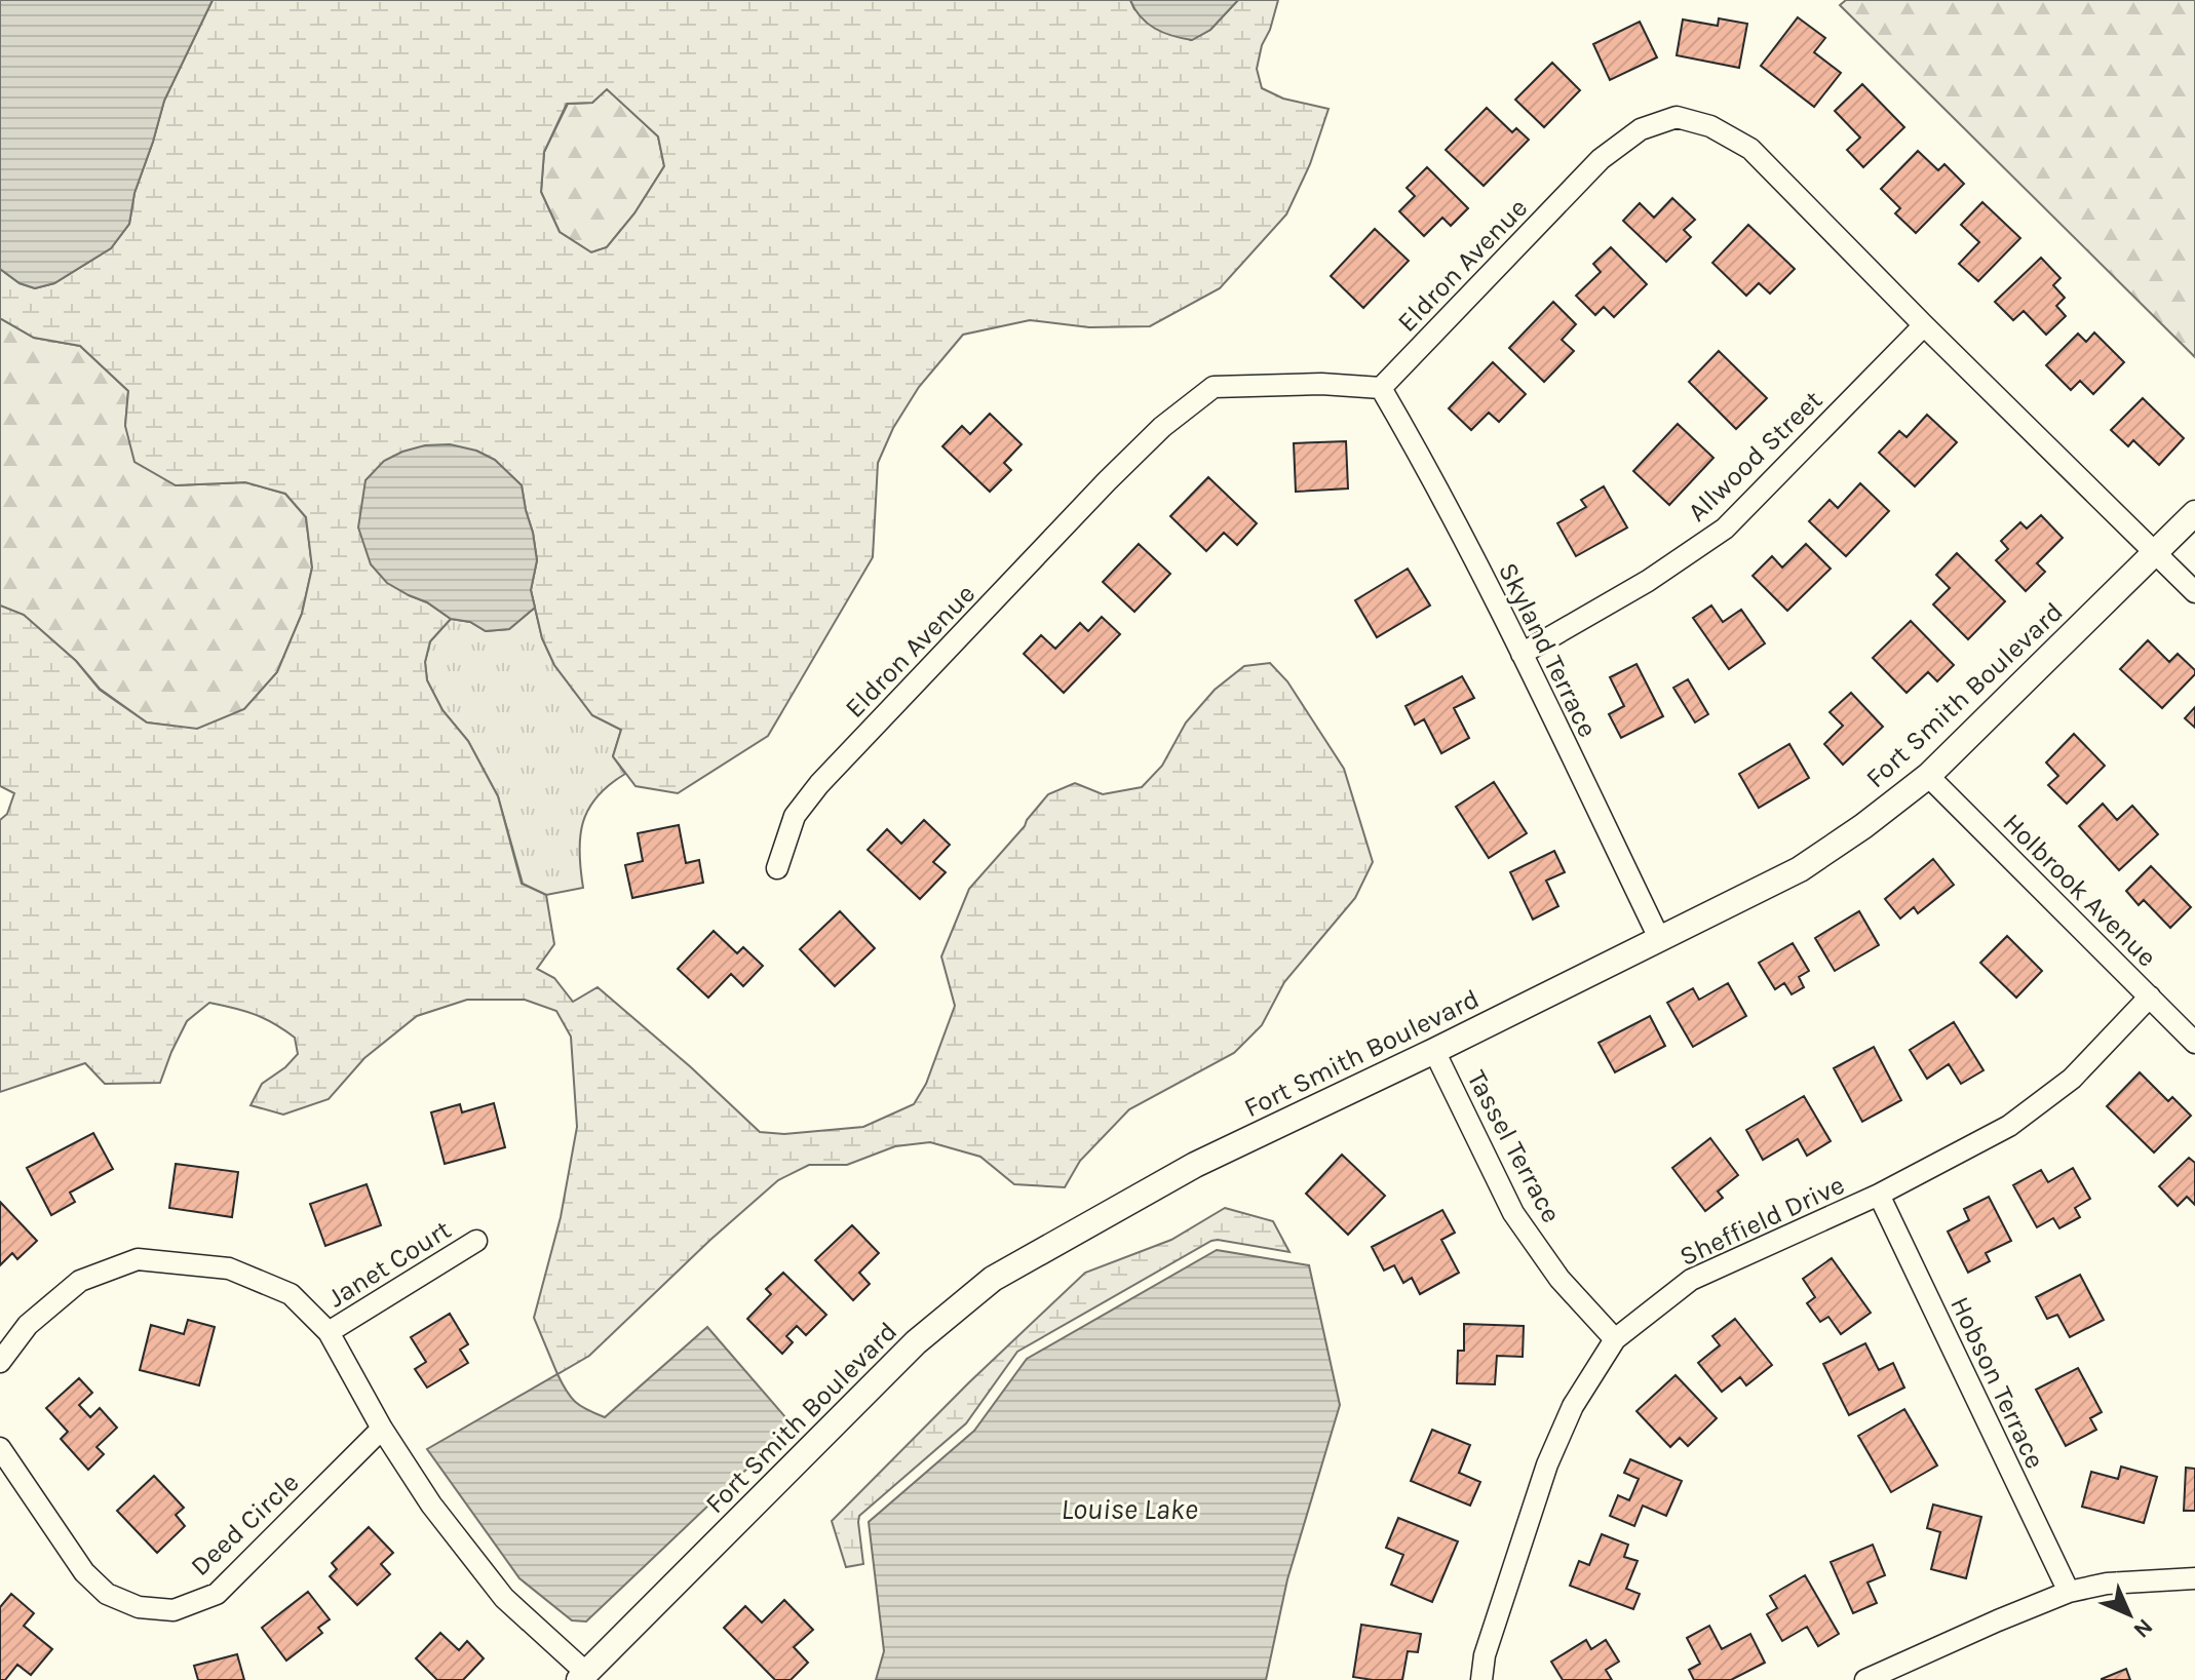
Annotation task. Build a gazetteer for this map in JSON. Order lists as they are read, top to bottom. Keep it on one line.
{"streets":{"street":["Eldron Avenue","Allwood Street","Skyland Terrace","Fort Smith Boulevard","Holbrook Avenue","Tassel Terrace","Sheffield Drive","Janet Court","Hobson Terrace","Deed Circle"]},"crossings":[["Eldron Avenue","Allwood Street"],["Eldron Avenue","Skyland Terrace"],["Eldron Avenue","Fort Smith Boulevard"],["Allwood Street","Skyland Terrace"],["Skyland Terrace","Fort Smith Boulevard"],["Fort Smith Boulevard","Holbrook Avenue"],["Fort Smith Boulevard","Tassel Terrace"],["Holbrook Avenue","Sheffield Drive"],["Tassel Terrace","Sheffield Drive"],["Sheffield Drive","Hobson Terrace"]],"water":["Louise Lake"],"north":"bottom right"}
